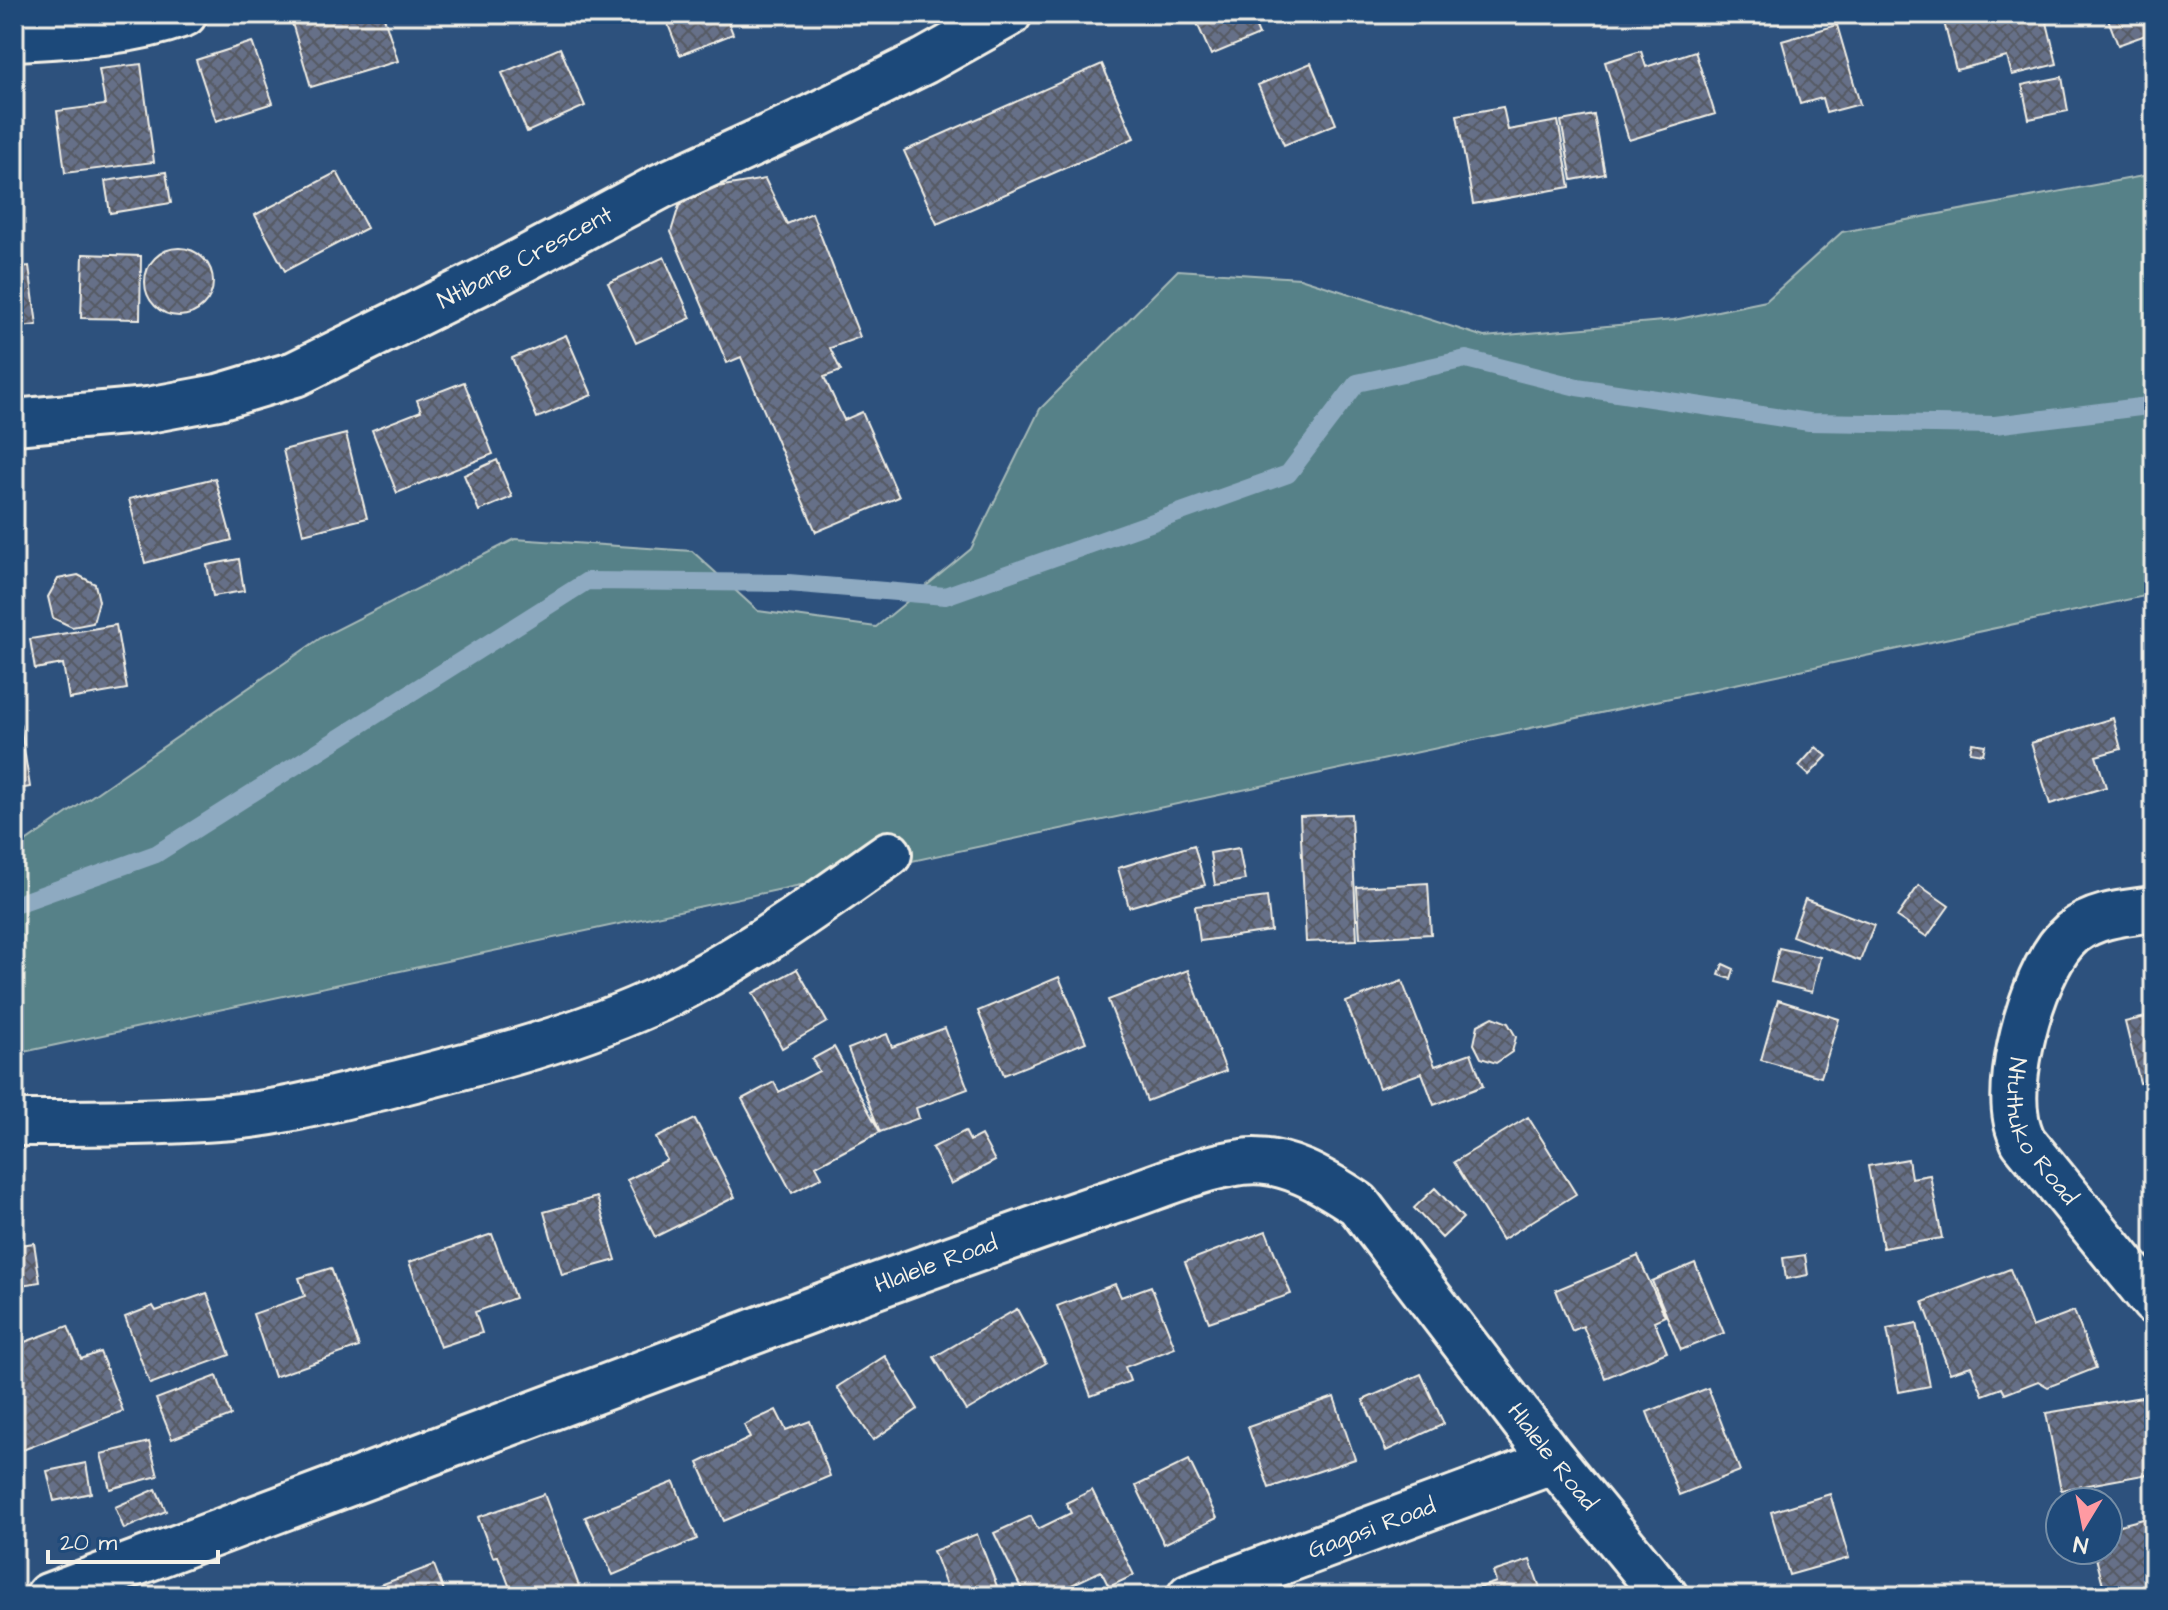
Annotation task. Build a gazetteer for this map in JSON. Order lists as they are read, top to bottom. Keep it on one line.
{"streets":{"street":["Ntibane Crescent","Ntuthuko Road","Hlalele Road","Gagasi Road"]},"crossings":[["Hlalele Road","Gagasi Road"]],"scale_bar":"20 m","north":"bottom"}
